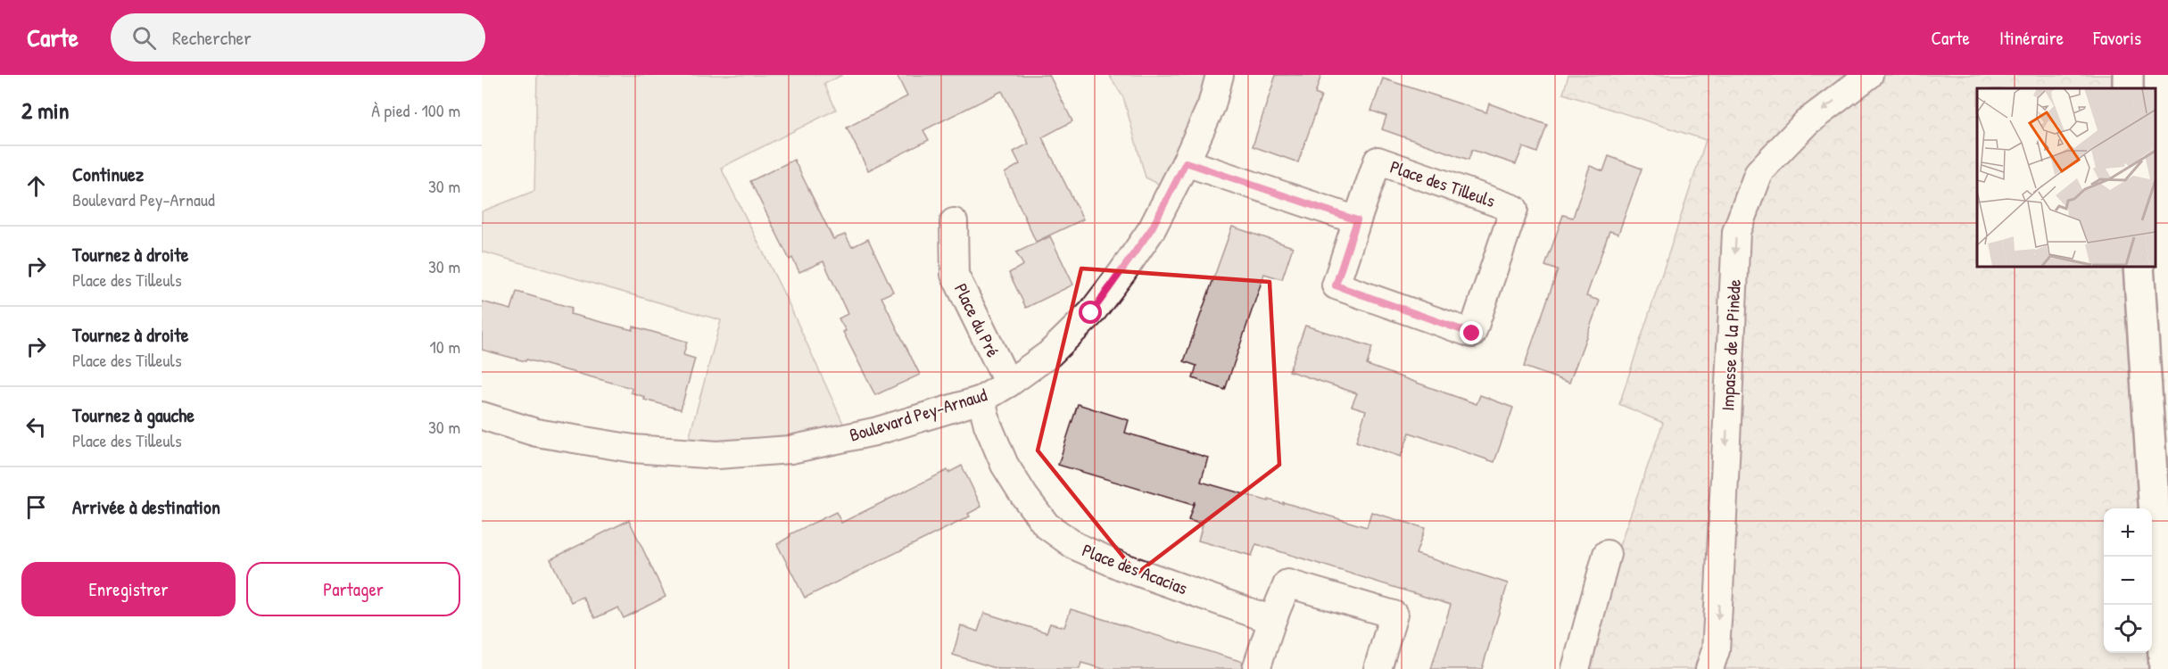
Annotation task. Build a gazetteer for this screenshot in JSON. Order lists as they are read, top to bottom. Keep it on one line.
{"streets":{"street":["Place des Tilleuls","Place du Pré","Impasse de la Pinède","Boulevard Pey-Arnaud","Place des Acacias"]},"crossings":[["Place du Pré","Boulevard Pey-Arnaud"],["Boulevard Pey-Arnaud","Place des Acacias"]],"one_way":["Impasse de la Pinède"],"page":{"header":"Carte","search":"Rechercher","nav":["Carte","Itinéraire","Favoris"],"heading":["2 min","À pied · 100 m"],"list":[["Continuez","Boulevard Pey-Arnaud","30 m"],["Tournez à droite","Place des Tilleuls","30 m"],["Tournez à droite","Place des Tilleuls","10 m"],["Tournez à gauche","Place des Tilleuls","30 m"],"Arrivée à destination"],"map_buttons":["+","−"],"buttons":["Enregistrer","Partager"]}}
